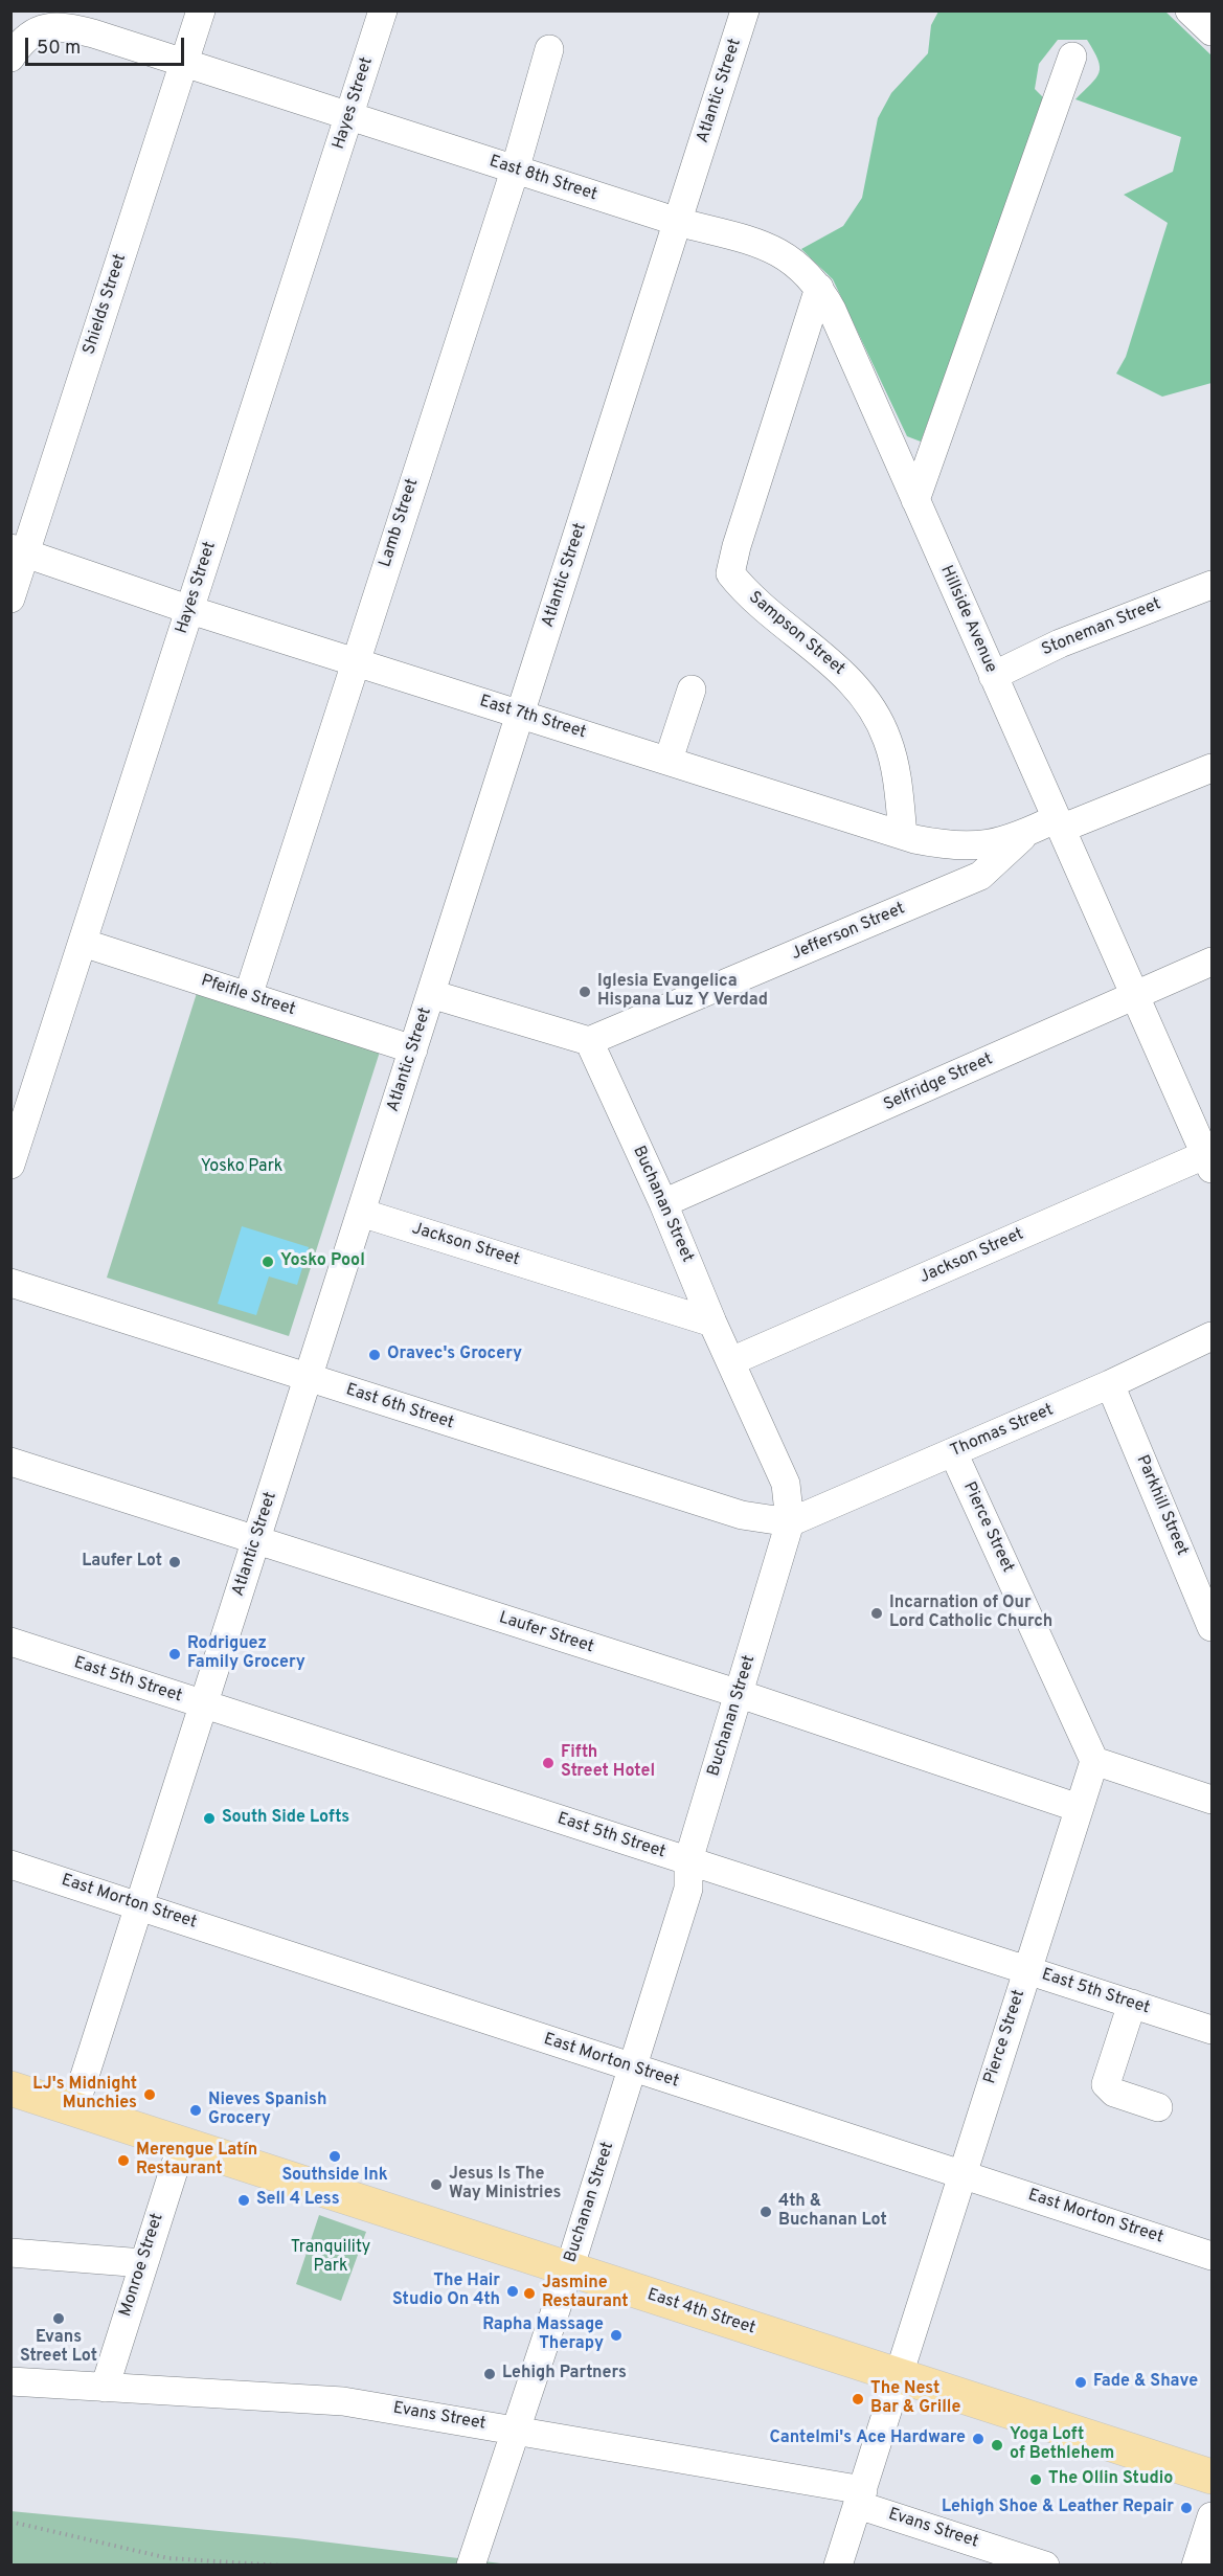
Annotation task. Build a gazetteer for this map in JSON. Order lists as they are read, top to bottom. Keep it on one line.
{"streets":{"main road":["East 4th Street"],"street":["Atlantic Street","Hayes Street","East 8th Street","Shields Street","Lamb Street","Hillside Avenue","Stoneman Street","Sampson Street","East 7th Street","Jefferson Street","Pfeifle Street","Selfridge Street","Buchanan Street","Jackson Street","East 6th Street","Thomas Street","Parkhill Street","Pierce Street","Laufer Street","East 5th Street","East Morton Street","Monroe Street","Evans Street"]},"crossings":[["Atlantic Street","East 8th Street"],["Atlantic Street","East 7th Street"],["Atlantic Street","Pfeifle Street"],["Atlantic Street","Jackson Street"],["Atlantic Street","East 6th Street"],["Atlantic Street","Laufer Street"],["Atlantic Street","East 5th Street"],["Atlantic Street","East Morton Street"],["Atlantic Street","East 4th Street"],["Hayes Street","East 8th Street"],["Hayes Street","East 7th Street"],["Hayes Street","Pfeifle Street"],["East 8th Street","Shields Street"],["East 8th Street","Lamb Street"],["East 8th Street","Hillside Avenue"],["East 8th Street","Sampson Street"],["Shields Street","East 7th Street"],["Lamb Street","East 7th Street"],["Lamb Street","Pfeifle Street"],["Hillside Avenue","Stoneman Street"],["Hillside Avenue","East 7th Street"],["Hillside Avenue","Selfridge Street"],["Hillside Avenue","Jackson Street"],["Sampson Street","East 7th Street"],["East 7th Street","Jefferson Street"],["Jefferson Street","Buchanan Street"],["Selfridge Street","Buchanan Street"],["Buchanan Street","Jackson Street"],["Buchanan Street","East 6th Street"],["Buchanan Street","Thomas Street"],["Buchanan Street","Laufer Street"],["Buchanan Street","East 5th Street"],["Buchanan Street","East Morton Street"],["Buchanan Street","East 4th Street"],["Buchanan Street","Evans Street"],["East 6th Street","Thomas Street"],["Thomas Street","Parkhill Street"],["Thomas Street","Pierce Street"],["Pierce Street","Laufer Street"],["Pierce Street","East 5th Street"],["Pierce Street","East Morton Street"],["Pierce Street","East 4th Street"],["Pierce Street","Evans Street"],["Monroe Street","East 4th Street"],["Monroe Street","Evans Street"]],"parks":["Yosko Park","Tranquility Park"],"places":["Iglesia Evangelica Hispana Luz Y Verdad","Yosko Pool","Oravec's Grocery","Laufer Lot","Incarnation of Our Lord Catholic Church","Rodriguez Family Grocery","Fifth Street Hotel","South Side Lofts","LJ's Midnight Munchies","Nieves Spanish Grocery","Southside Ink","Merengue Latín Restaurant","Jesus Is The Way Ministries","Sell 4 Less","4th & Buchanan Lot","The Hair Studio On 4th","Jasmine Restaurant","Evans Street Lot","Rapha Massage Therapy","Lehigh Partners","Fade & Shave","The Nest Bar & Grille","Cantelmi's Ace Hardware","Yoga Loft of Bethlehem","The Ollin Studio","Lehigh Shoe & Leather Repair"],"scale_bar":"50 m"}
